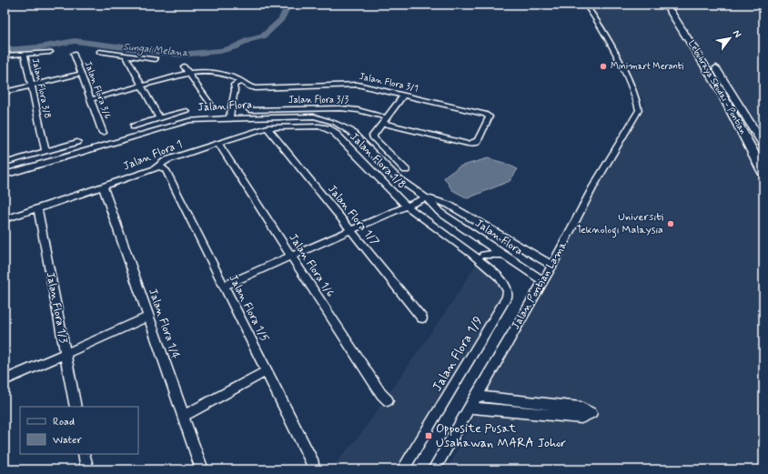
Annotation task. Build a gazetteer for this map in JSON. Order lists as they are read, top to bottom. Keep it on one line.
{"streets":{"highway":["Lebuhraya Skudai - Pontian"],"street":["Jalan Flora 3/1","Jalan Flora 3/8","Jalan Flora 3/6","Jalan Flora 3/3","Jalan Flora","Jalan Flora 1","Jalan Flora 1/8","Jalan Flora 1/7","Jalan Flora 1/6","Jalan Pontian Lama","Jalan Flora 1/3","Jalan Flora 1/5","Jalan Flora 1/4","Jalan Flora 1/9"]},"crossings":[["Jalan Flora 3/1","Jalan Flora 3/6"],["Jalan Flora 3/1","Jalan Flora 3/3"],["Jalan Flora","Jalan Pontian Lama"],["Jalan Flora 1","Jalan Flora 1/8"],["Jalan Flora 1","Jalan Flora 1/7"],["Jalan Flora 1","Jalan Flora 1/6"],["Jalan Flora 1","Jalan Flora 1/3"],["Jalan Flora 1","Jalan Flora 1/5"],["Jalan Flora 1","Jalan Flora 1/4"],["Jalan Flora 1/8","Jalan Flora 1/9"]],"water":["Sungai Melana"],"places":{"other":["Minimart Meranti","Universiti Teknologi Malaysia"],"transit":["Opposite Pusat Usahawan MARA Johor"]},"legend":["Road","Water"],"north":"top right"}
